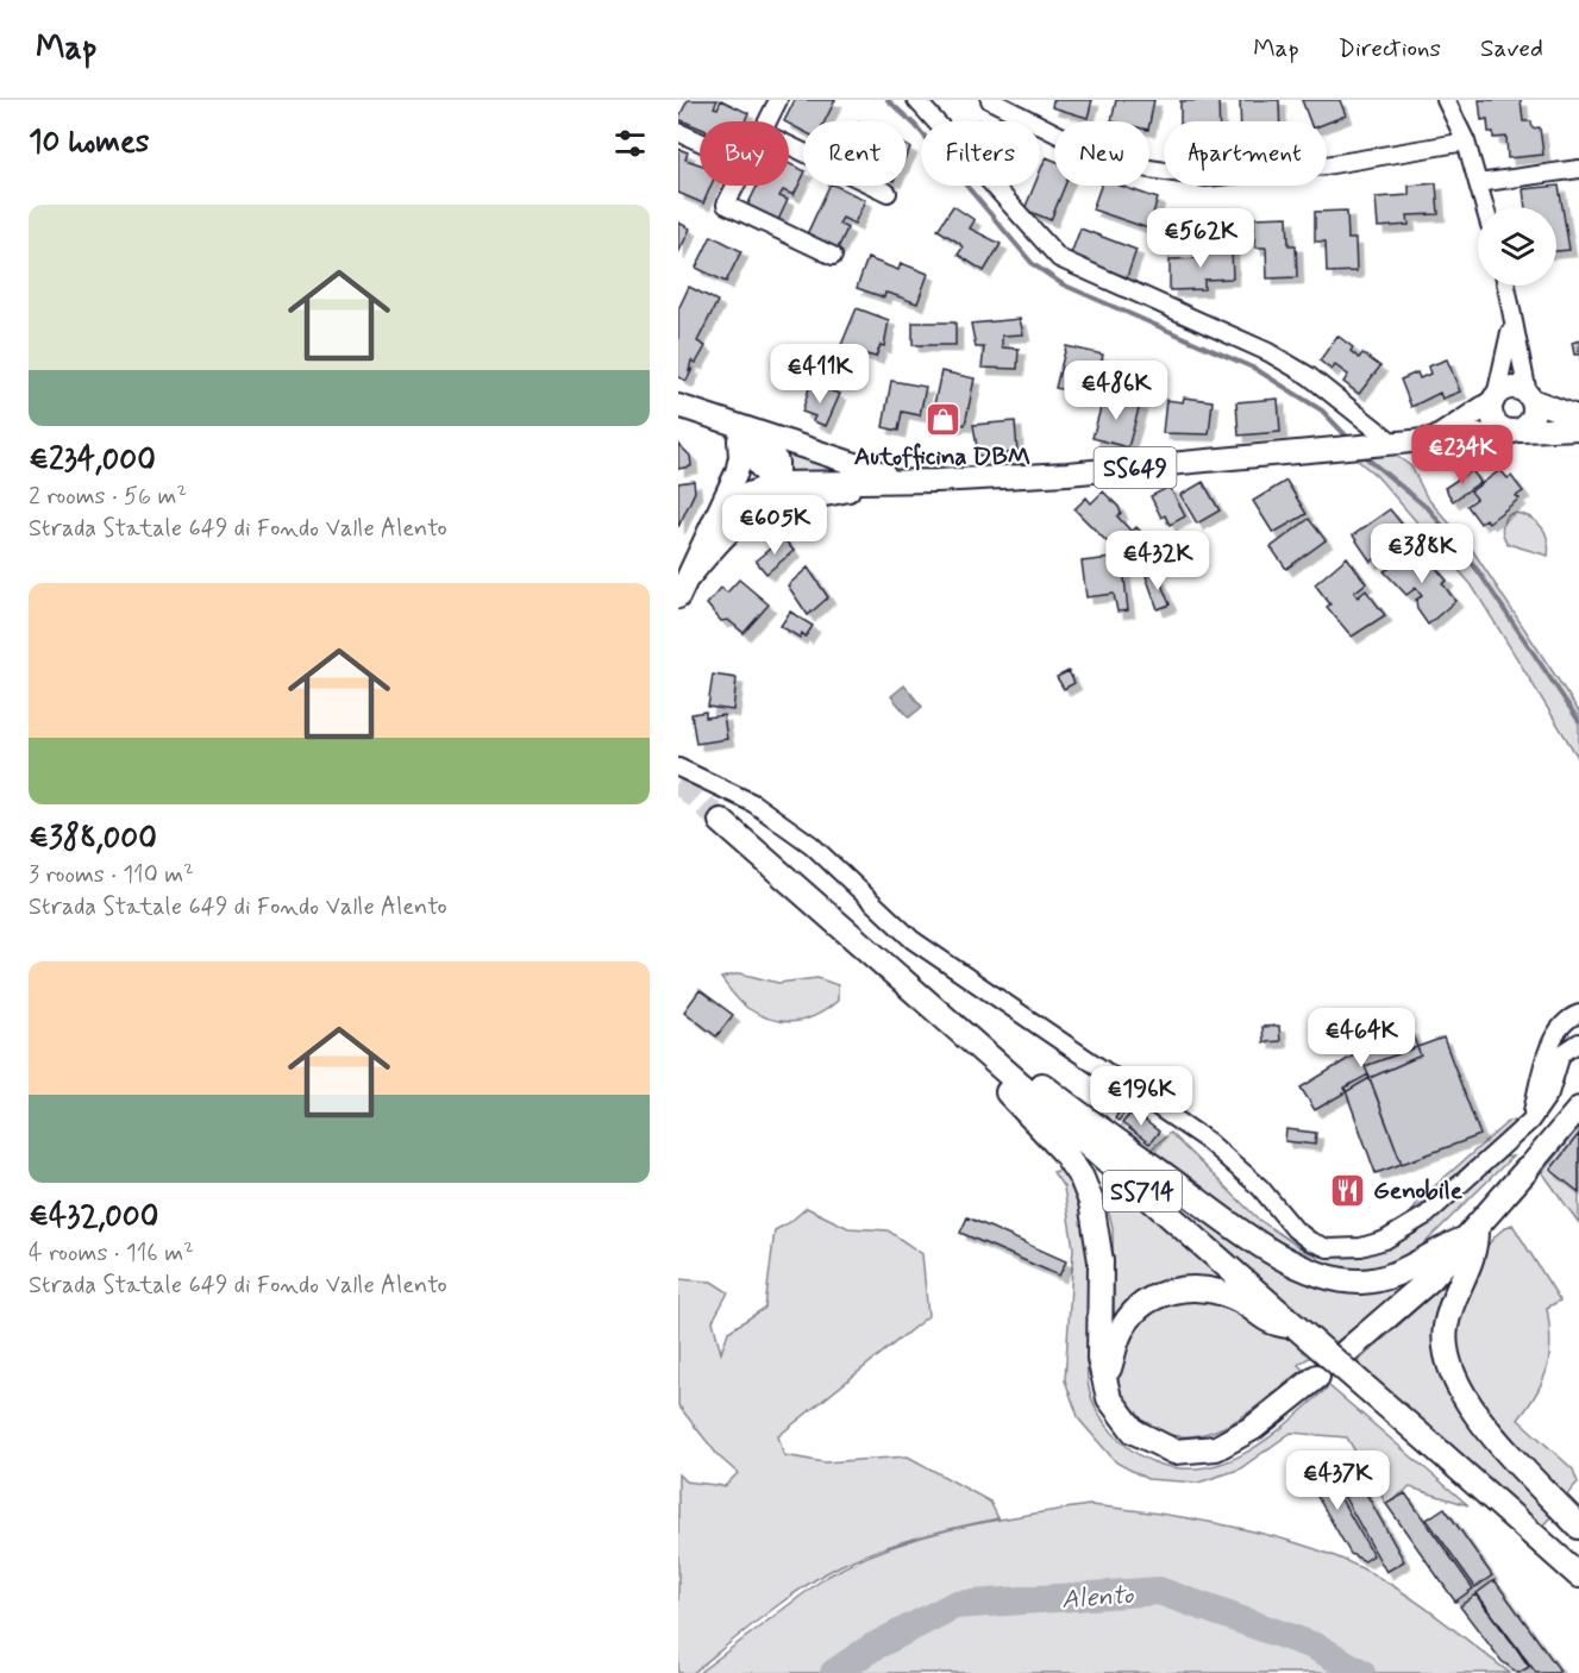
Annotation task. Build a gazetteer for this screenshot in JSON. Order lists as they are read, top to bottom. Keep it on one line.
{"streets":{"highway":["SS714"],"main road":["SS649"]},"water":["Alento"],"places":{"shop":["Autofficina DBM"],"restaurant":["Genobile"]},"page":{"header":"Map","nav":["Map","Directions","Saved"],"heading":"10 homes","chip":["Buy","Rent","Filters","New","Apartment"],"list":[{"name":"€234,000","note":"2 rooms · 56 m² · Strada Statale 649 di Fondo Valle Alento"},{"name":"€388,000","note":"3 rooms · 110 m² · Strada Statale 649 di Fondo Valle Alento"},{"name":"€432,000","note":"4 rooms · 116 m² · Strada Statale 649 di Fondo Valle Alento"}],"price":["€562K","€411K","€486K","€234K","€605K","€388K","€432K","€464K","€196K","€437K"]}}
